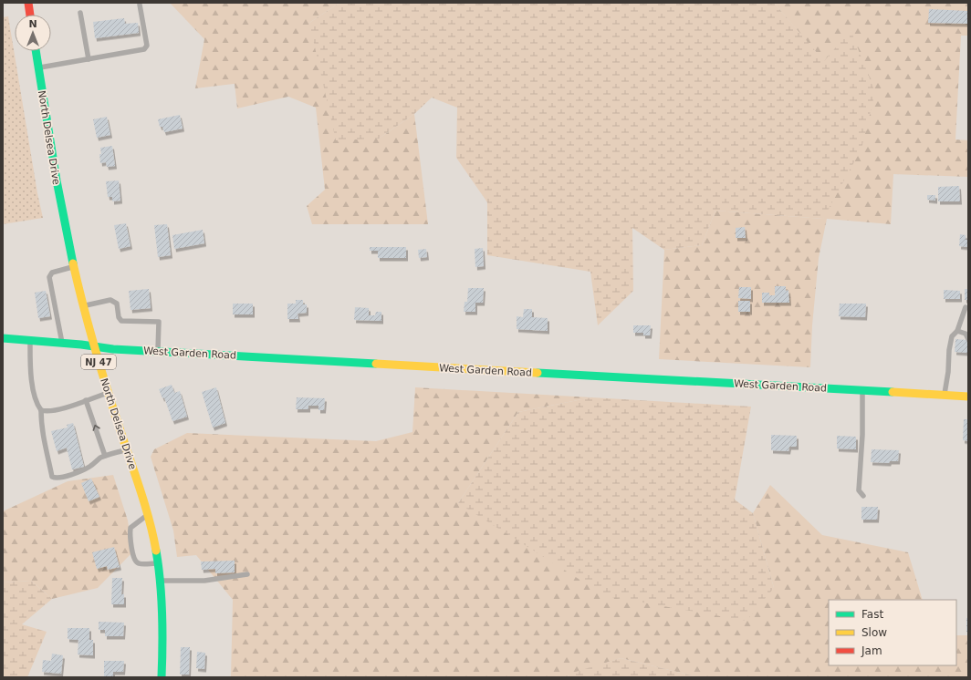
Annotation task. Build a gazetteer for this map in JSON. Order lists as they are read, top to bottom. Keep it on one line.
{"streets":{"main road":["North Delsea Drive","West Garden Road","NJ 47"]},"crossings":[["North Delsea Drive","West Garden Road"]],"legend":["Fast","Slow","Jam"],"north":"top"}
